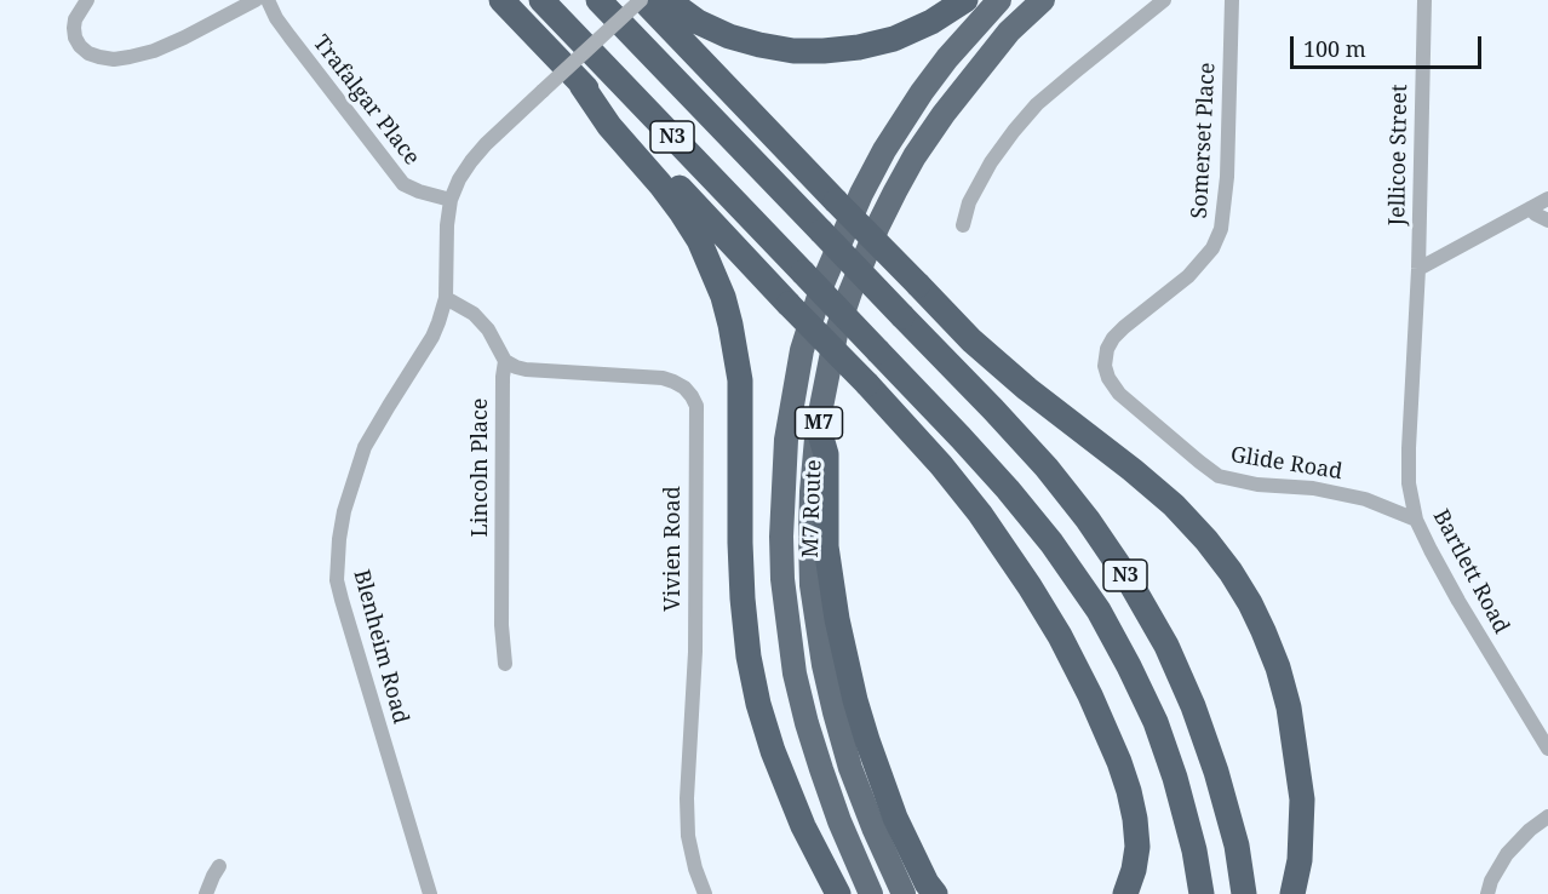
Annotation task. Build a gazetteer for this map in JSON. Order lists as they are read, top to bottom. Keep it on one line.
{"streets":{"highway":["N3","M7","M7 Route"],"street":["Trafalgar Place","Somerset Place","Jellicoe Street","Glide Road","Lincoln Place","Vivien Road","Bartlett Road","Blenheim Road"]},"crossings":[["Somerset Place","Glide Road"],["Jellicoe Street","Bartlett Road"],["Glide Road","Bartlett Road"],["Lincoln Place","Vivien Road"]],"scale_bar":"100 m"}
